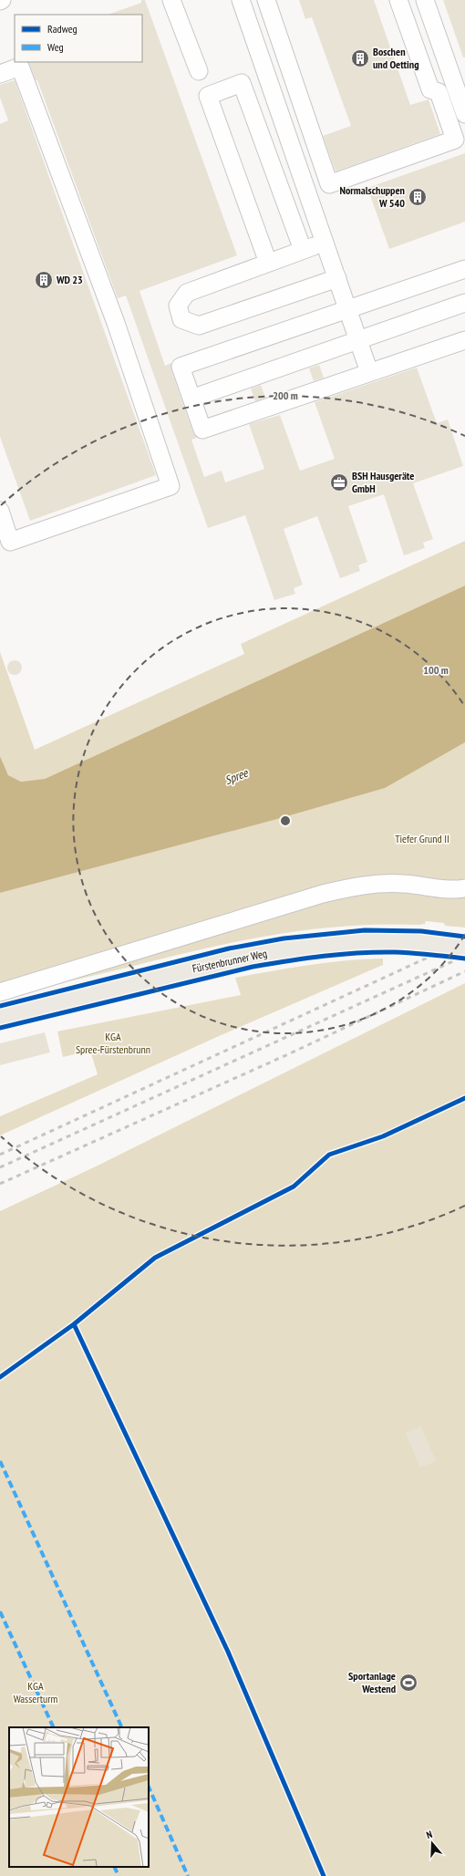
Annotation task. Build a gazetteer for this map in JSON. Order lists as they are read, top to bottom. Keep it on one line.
{"streets":{"main road":["Fürstenbrunner Weg"]},"water":["Spree"],"parks":["Tiefer Grund II","KGA Spree-Fürstenbrunn","KGA Wasserturm"],"places":{"building":["Boschen und Oetting","Normalschuppen W 540","WD 23"],"office":["BSH Hausgeräte GmbH"],"sports":["Sportanlage Westend"]},"legend":["Radweg","Weg"],"north":"top","rings":["200 m","100 m"]}
